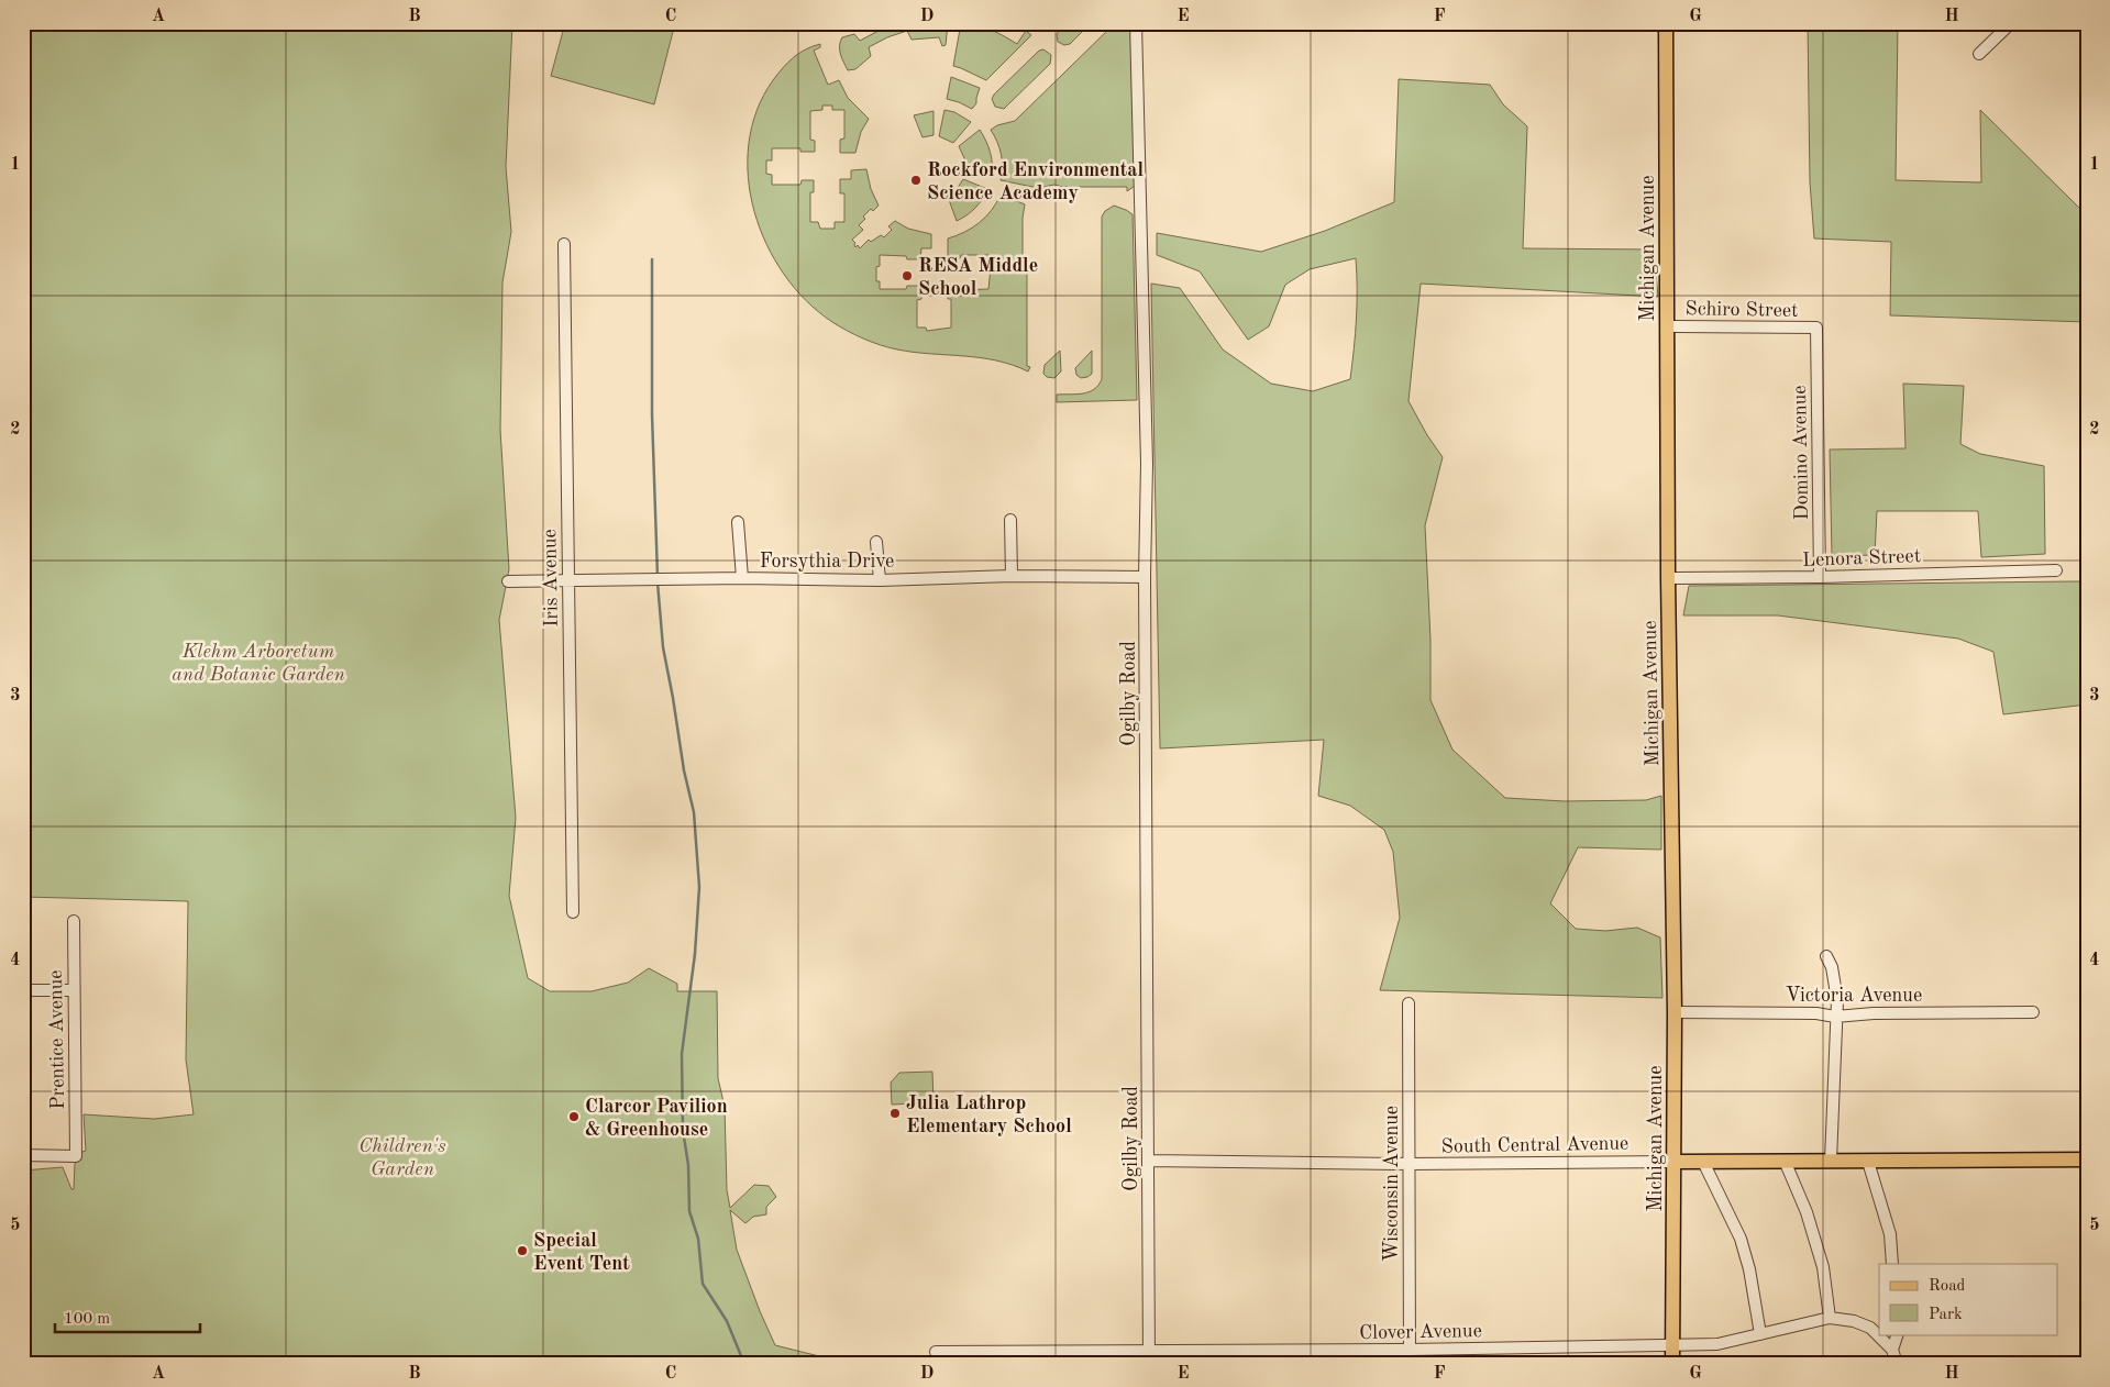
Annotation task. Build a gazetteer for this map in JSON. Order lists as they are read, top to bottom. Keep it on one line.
{"streets":{"main road":["Michigan Avenue","South Central Avenue"],"street":["Schiro Street","Domino Avenue","Lenora Street","Forsythia Drive","Iris Avenue","Ogilby Road","Victoria Avenue","Prentice Avenue","Wisconsin Avenue","Clover Avenue"]},"crossings":[["Michigan Avenue","Schiro Street"],["Michigan Avenue","Lenora Street"],["Michigan Avenue","Victoria Avenue"],["Michigan Avenue","South Central Avenue"],["Michigan Avenue","Clover Avenue"],["Schiro Street","Domino Avenue"],["Domino Avenue","Lenora Street"],["Forsythia Drive","Iris Avenue"],["Forsythia Drive","Ogilby Road"],["Ogilby Road","South Central Avenue"],["Ogilby Road","Clover Avenue"],["South Central Avenue","Wisconsin Avenue"],["Wisconsin Avenue","Clover Avenue"]],"parks":["Klehm Arboretum and Botanic Garden","Children's Garden"],"places":["Rockford Environmental Science Academy","RESA Middle School","Julia Lathrop Elementary School","Clarcor Pavilion & Greenhouse","Special Event Tent"],"legend":["Road","Park"],"scale_bar":"100 m","grid":{"columns":["A","B","C","D","E","F","G","H"],"rows":["1","2","3","4","5"]}}
